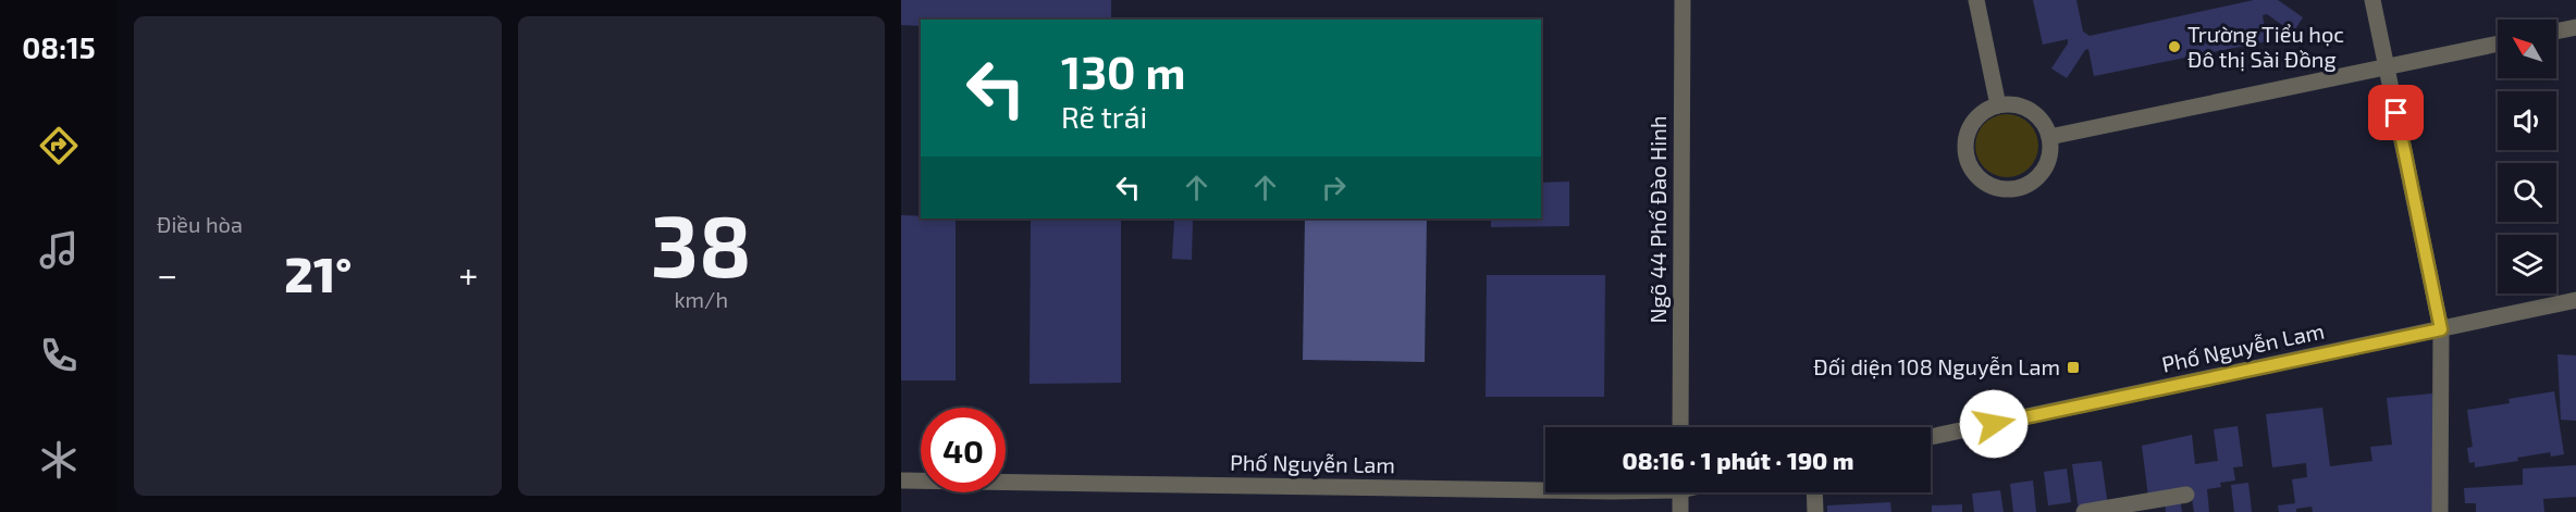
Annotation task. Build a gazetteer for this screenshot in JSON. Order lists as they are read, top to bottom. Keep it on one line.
{"streets":{"street":["Ngõ 44 Phố Đào Hinh","Phố Nguyễn Lam"]},"places":{"other":["Trường Tiểu học Đô thị Sài Đồng"],"transit":["Đối diện 108 Nguyễn Lam"]},"north":"top left","page":{"tabs":"08:15","tile":["Điều hòa",["38","km/h"]],"turn":["130 m","Rẽ trái"],"heat":["−","21°","+"],"limit":"40","trip":"08:16 · 1 phút · 190 m"}}
